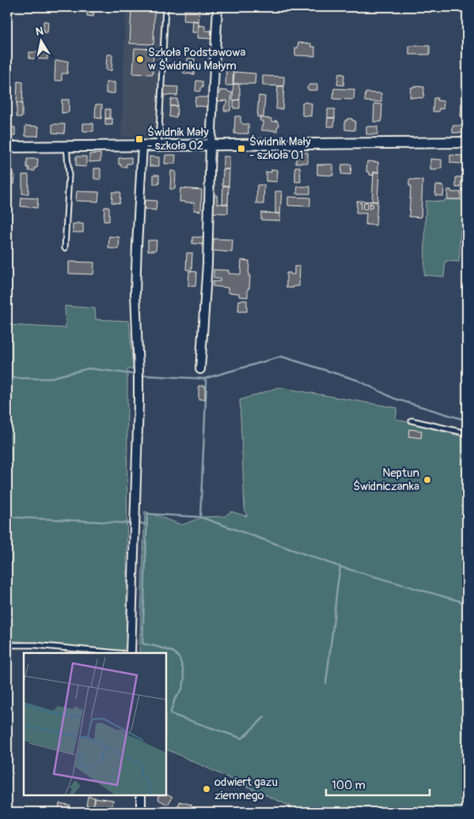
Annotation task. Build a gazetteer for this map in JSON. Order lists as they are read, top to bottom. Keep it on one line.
{"places":{"other":["Szkoła Podstawowa w Świdniku Małym","Neptun Świdniczanka","odwiert gazu ziemnego"],"transit":["Świdnik Mały - szkoła 02","Świdnik Mały - szkoła 01"]},"house_numbers":["10b"],"scale_bar":"100 m","north":"top"}
